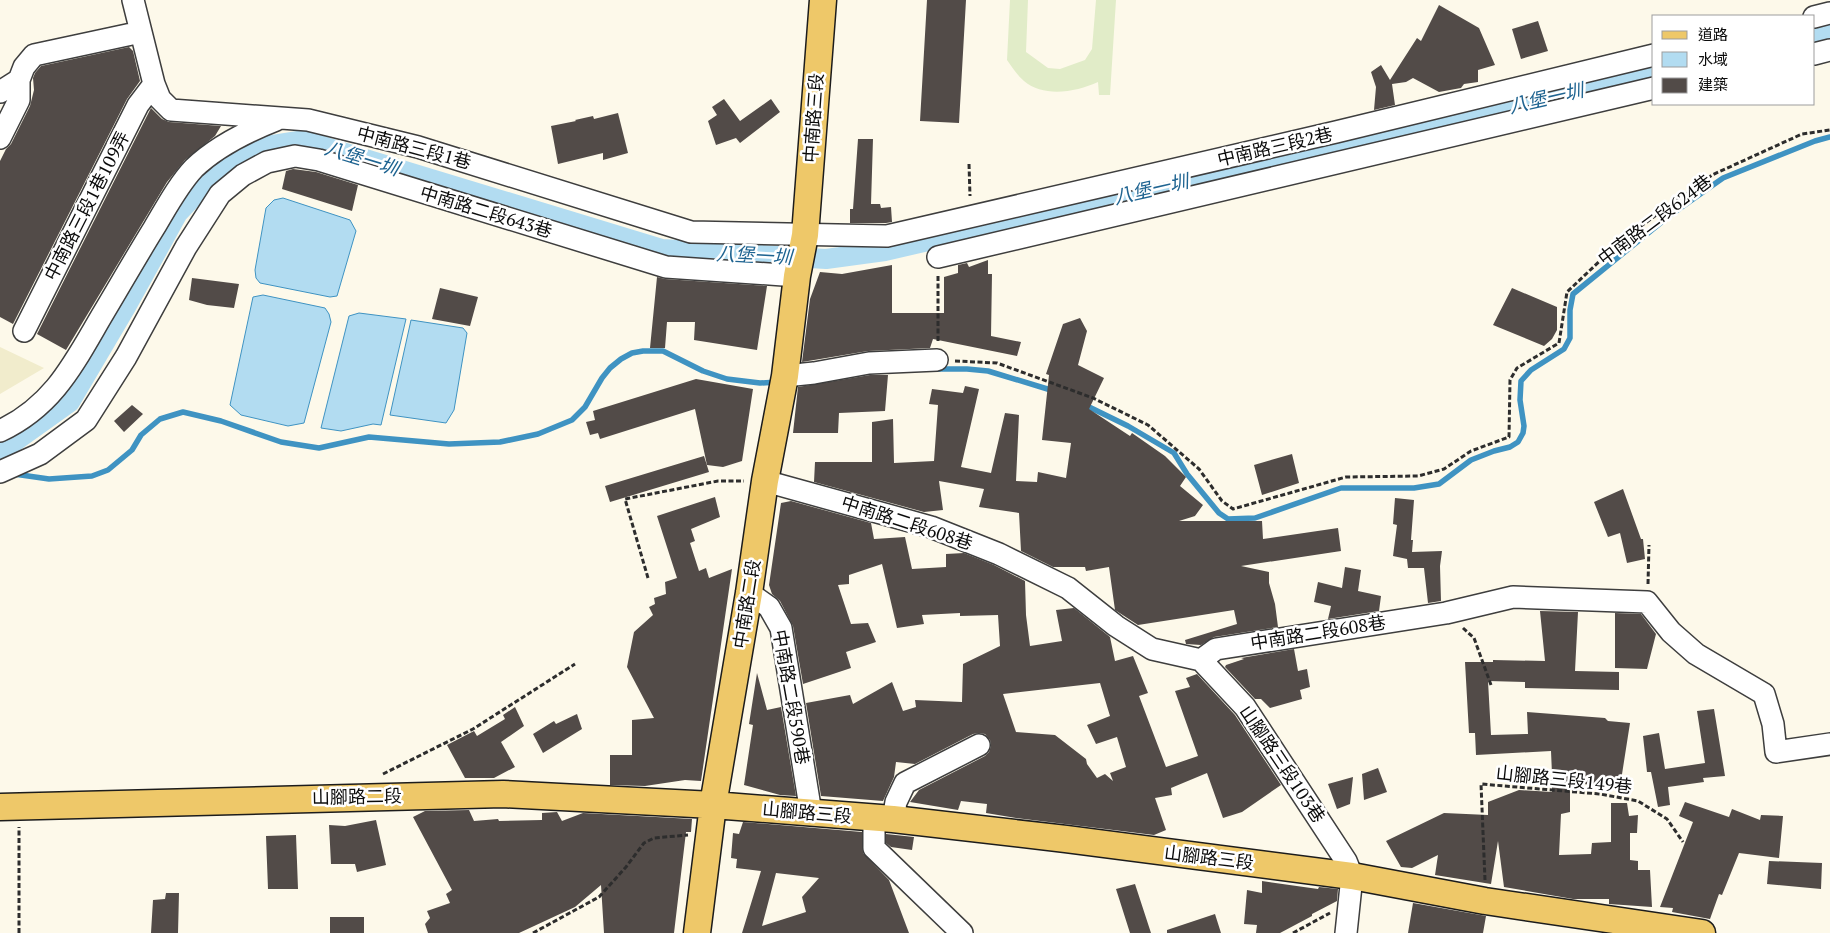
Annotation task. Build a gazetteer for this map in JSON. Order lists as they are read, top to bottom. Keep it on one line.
{"streets":{"main road":["中南路三段","中南路二段","山腳路二段","山腳路三段"],"street":["中南路三段2巷","中南路三段1巷","中南路三段1巷109弄","中南路二段643巷","中南路二段608巷","中南路二段590巷","山腳路三段103巷"],"path":["中南路二段624巷","山腳路三段149巷"]},"crossings":[["中南路三段","中南路三段2巷"],["中南路三段","中南路三段1巷"],["中南路三段","中南路二段643巷"],["中南路三段","中南路二段"],["中南路三段2巷","中南路三段1巷"],["中南路三段1巷","中南路三段1巷109弄"],["中南路二段643巷","中南路二段"],["中南路二段608巷","中南路二段"],["中南路二段608巷","山腳路三段103巷"],["中南路二段","中南路二段590巷"],["中南路二段","山腳路二段"],["中南路二段","山腳路三段"],["中南路二段590巷","山腳路三段"],["山腳路三段103巷","山腳路三段"],["山腳路三段149巷","山腳路三段"],["山腳路二段","山腳路三段"]],"water":["八堡一圳"],"legend":["道路","水域","建築"]}
